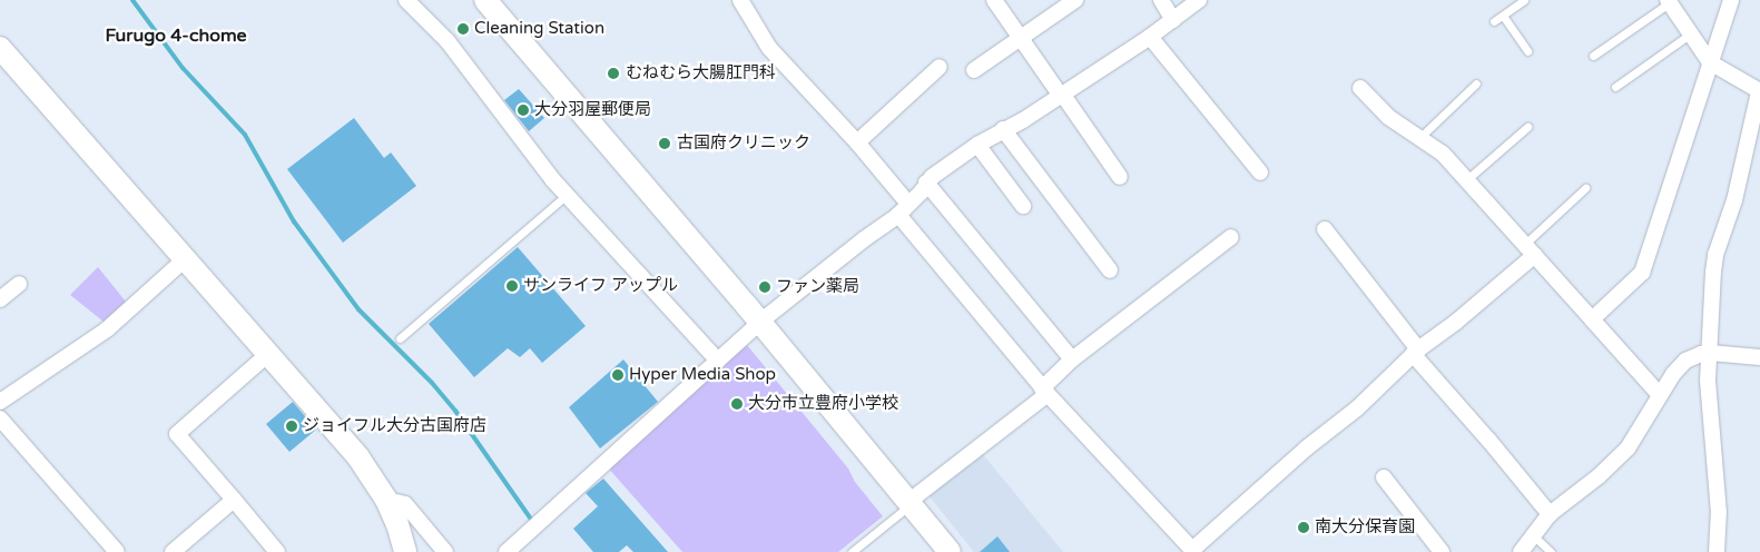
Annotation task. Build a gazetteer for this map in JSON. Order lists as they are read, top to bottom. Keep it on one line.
{"districts":["Furugo 4-chome"],"places":["Cleaning Station","むねむら大腸肛門科","大分羽屋郵便局","古国府クリニック","サンライフ アップル","ファン薬局","Hyper Media Shop","大分市立豊府小学校","ジョイフル大分古国府店","南大分保育園"]}
